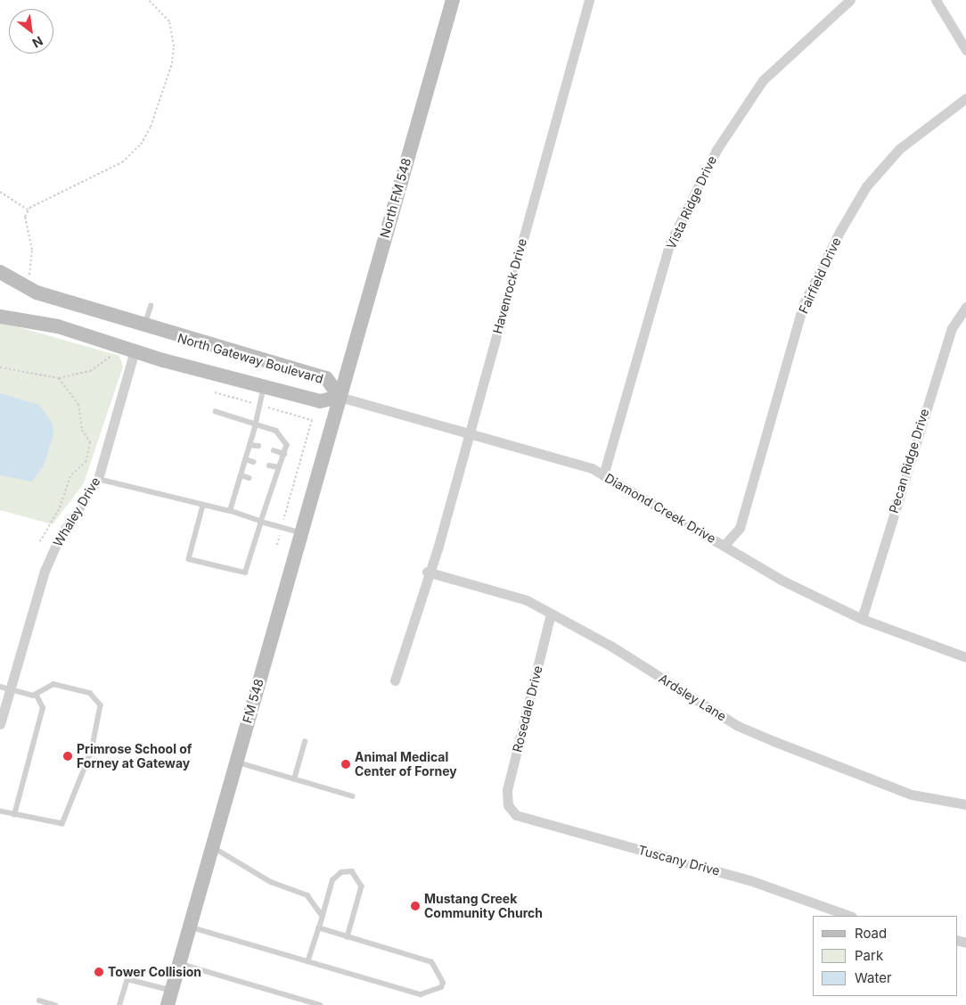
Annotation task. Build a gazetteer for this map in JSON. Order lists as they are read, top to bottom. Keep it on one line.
{"streets":{"main road":["North FM 548","North Gateway Boulevard","FM 548"],"street":["Vista Ridge Drive","Fairfield Drive","Havenrock Drive","Pecan Ridge Drive","Diamond Creek Drive","Whaley Drive","Ardsley Lane","Rosedale Drive","Tuscany Drive"]},"crossings":[["North FM 548","North Gateway Boulevard"],["North FM 548","Diamond Creek Drive"],["North FM 548","FM 548"],["Vista Ridge Drive","Diamond Creek Drive"],["Fairfield Drive","Diamond Creek Drive"],["Havenrock Drive","Diamond Creek Drive"],["Havenrock Drive","Ardsley Lane"],["North Gateway Boulevard","Diamond Creek Drive"],["North Gateway Boulevard","Whaley Drive"],["North Gateway Boulevard","FM 548"],["Pecan Ridge Drive","Diamond Creek Drive"],["Diamond Creek Drive","FM 548"],["Ardsley Lane","Rosedale Drive"],["Rosedale Drive","Tuscany Drive"]],"places":["Primrose School of Forney at Gateway","Animal Medical Center of Forney","Mustang Creek Community Church","Tower Collision"],"legend":["Road","Park","Water"],"north":"bottom right"}
